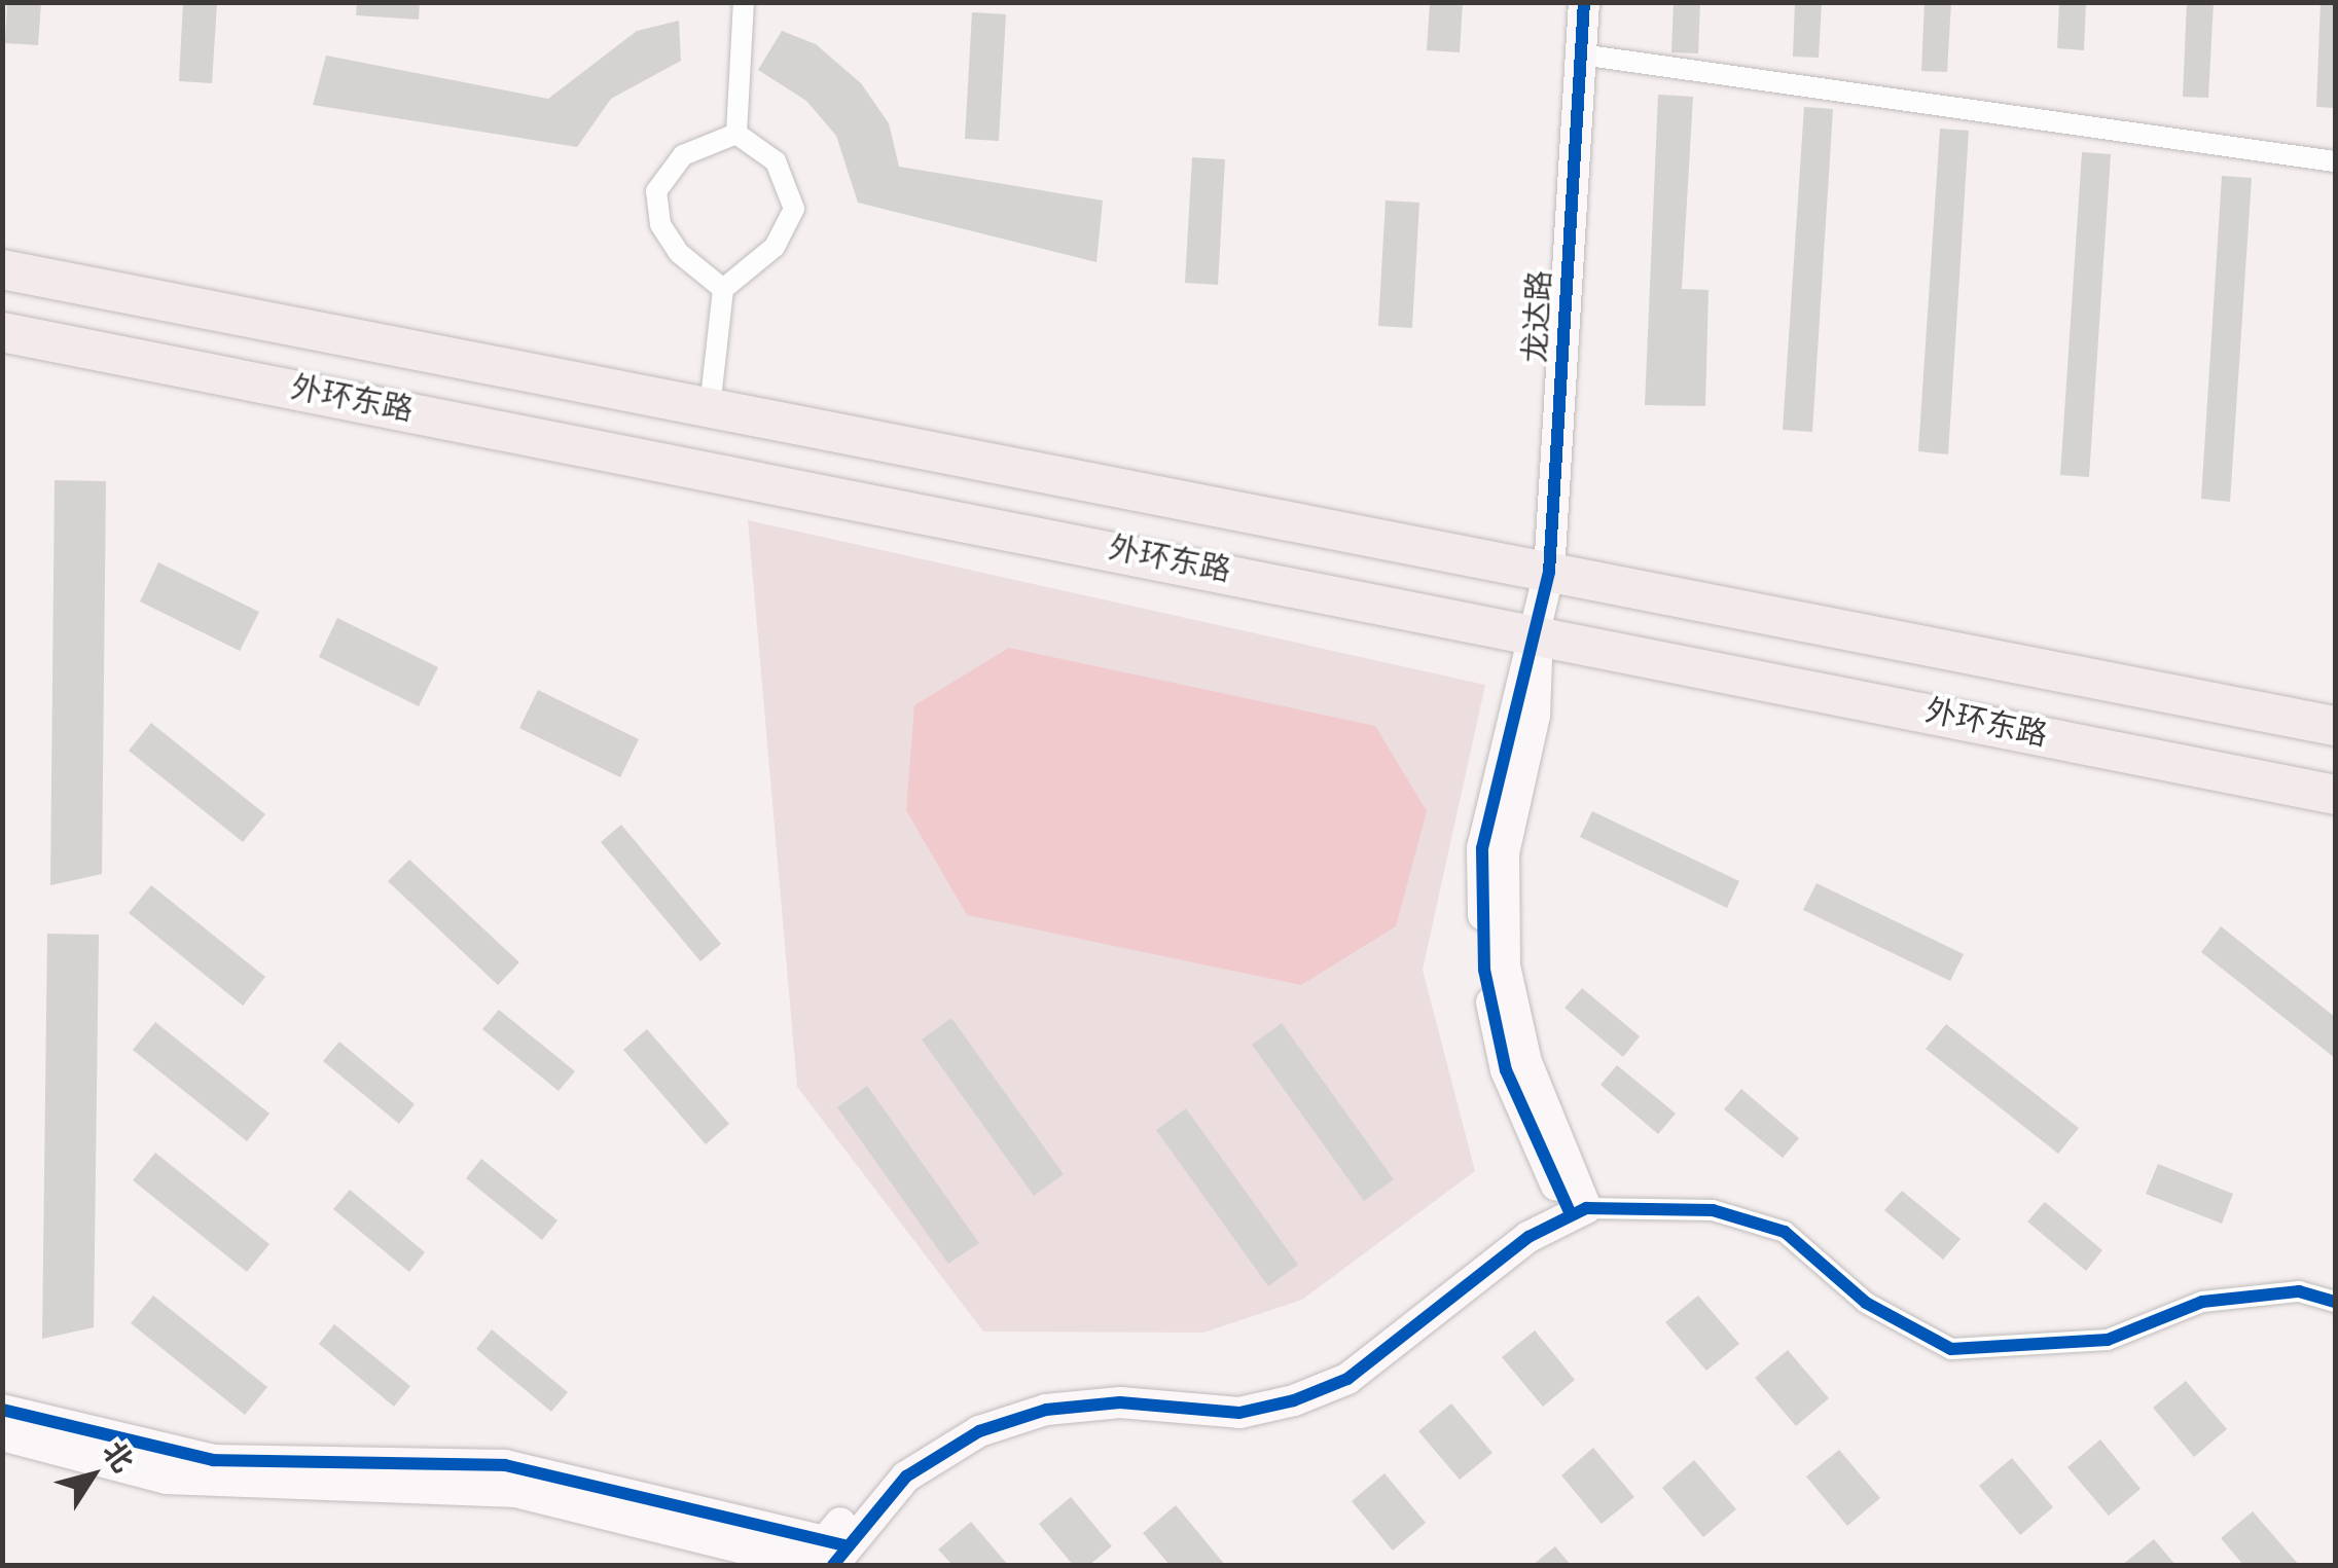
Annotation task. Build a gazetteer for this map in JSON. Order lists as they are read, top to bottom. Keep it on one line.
{"streets":{"highway":["外环东路"],"street":["龙达路"]},"crossings":[["龙达路","外环东路"]],"north":"top right"}
